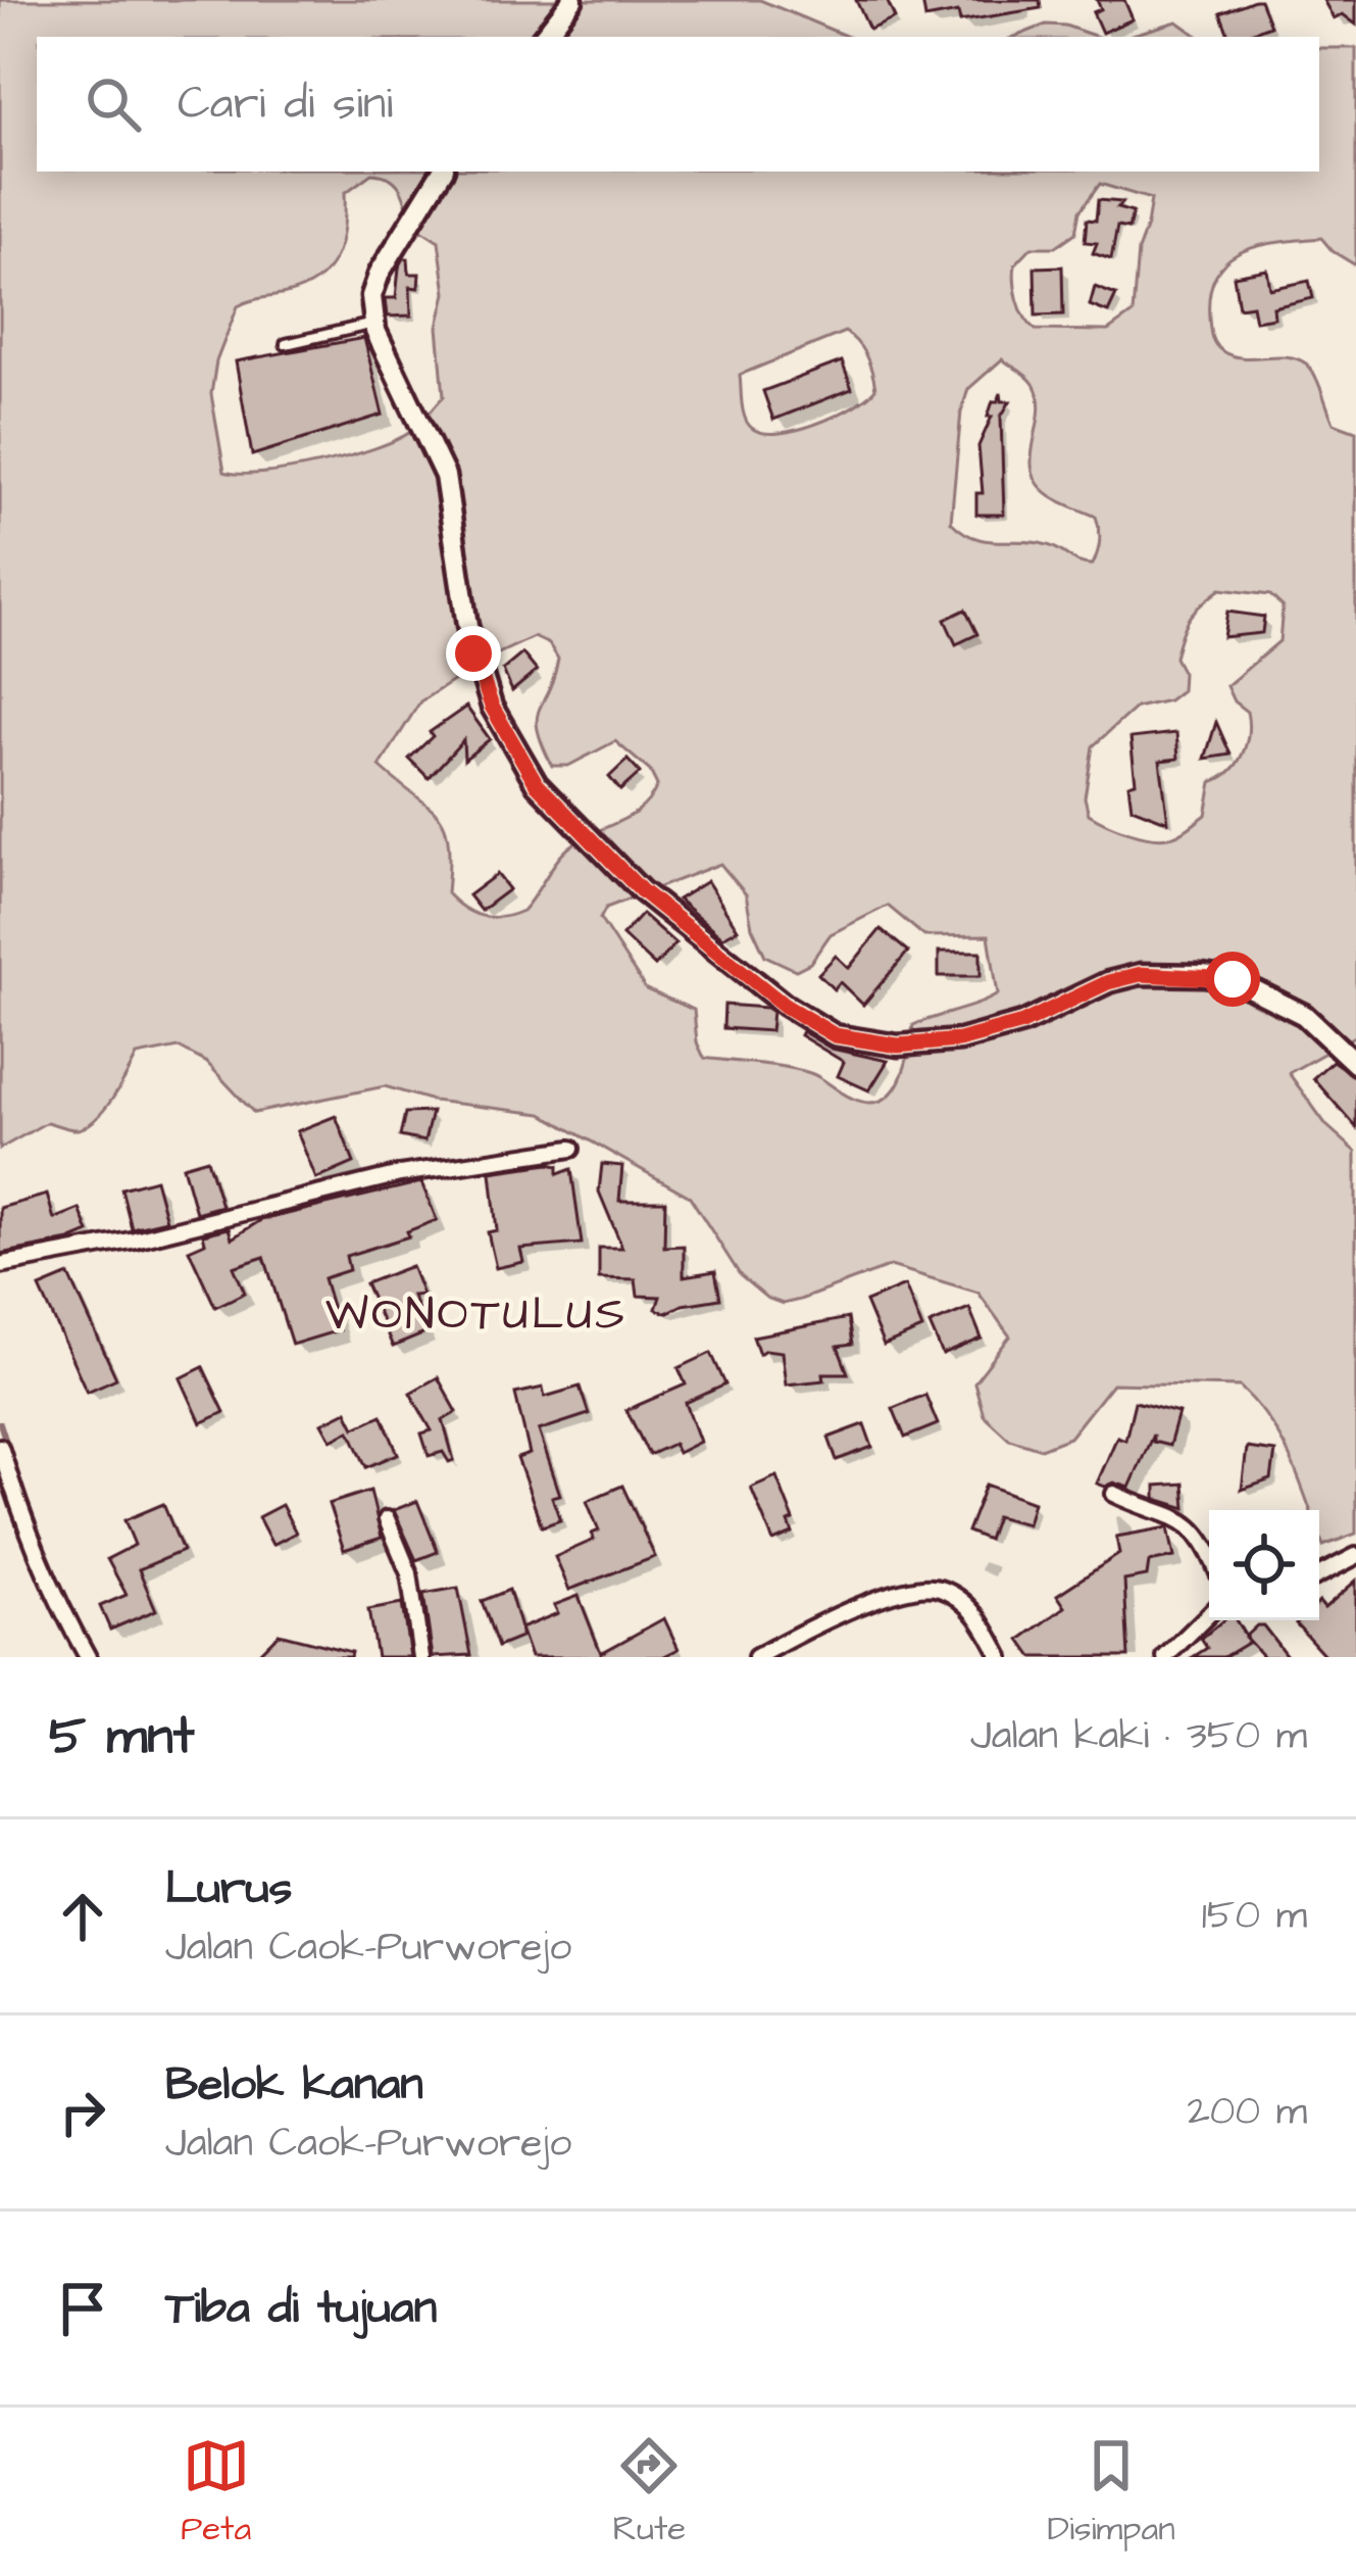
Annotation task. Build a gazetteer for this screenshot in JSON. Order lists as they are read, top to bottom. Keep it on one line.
{"districts":["WONOTULUS"],"page":{"search":"Cari di sini","heading":["5 mnt","Jalan kaki · 350 m"],"list":[["Lurus","Jalan Caok-Purworejo","150 m"],["Belok kanan","Jalan Caok-Purworejo","200 m"],"Tiba di tujuan"],"nav":["Peta","Rute","Disimpan"]}}
